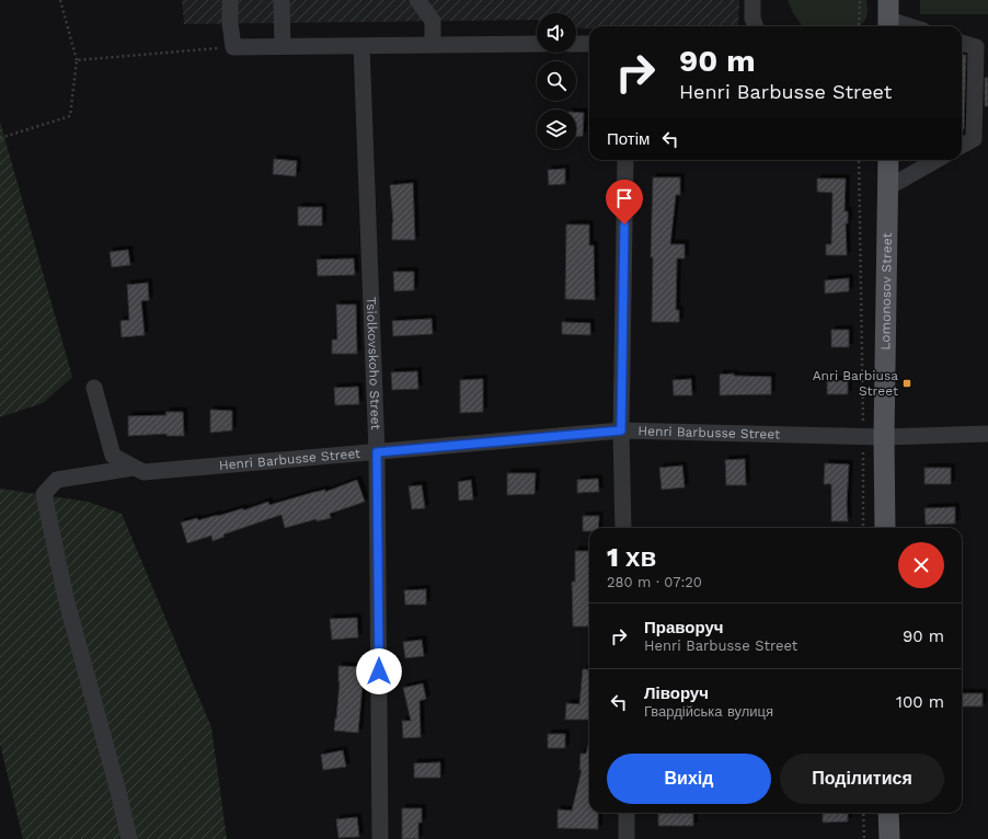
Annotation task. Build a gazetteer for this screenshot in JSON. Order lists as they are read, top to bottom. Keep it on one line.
{"streets":{"main road":["Lomonosov Street"],"street":["Tsiolkovskoho Street","Henri Barbusse Street"]},"crossings":[["Lomonosov Street","Henri Barbusse Street"],["Tsiolkovskoho Street","Henri Barbusse Street"]],"places":{"transit":["Anri Barbiusa Street"]},"page":{"turn":["90 m","Henri Barbusse Street"],"then":"Потім","heading":["1 хв","280 m · 07:20"],"list":[{"name":"Праворуч","note":"Henri Barbusse Street","value":"90 m"},{"name":"Ліворуч","note":"Гвардійська вулиця","value":"100 m"}],"buttons":["Вихід","Поділитися"]}}
